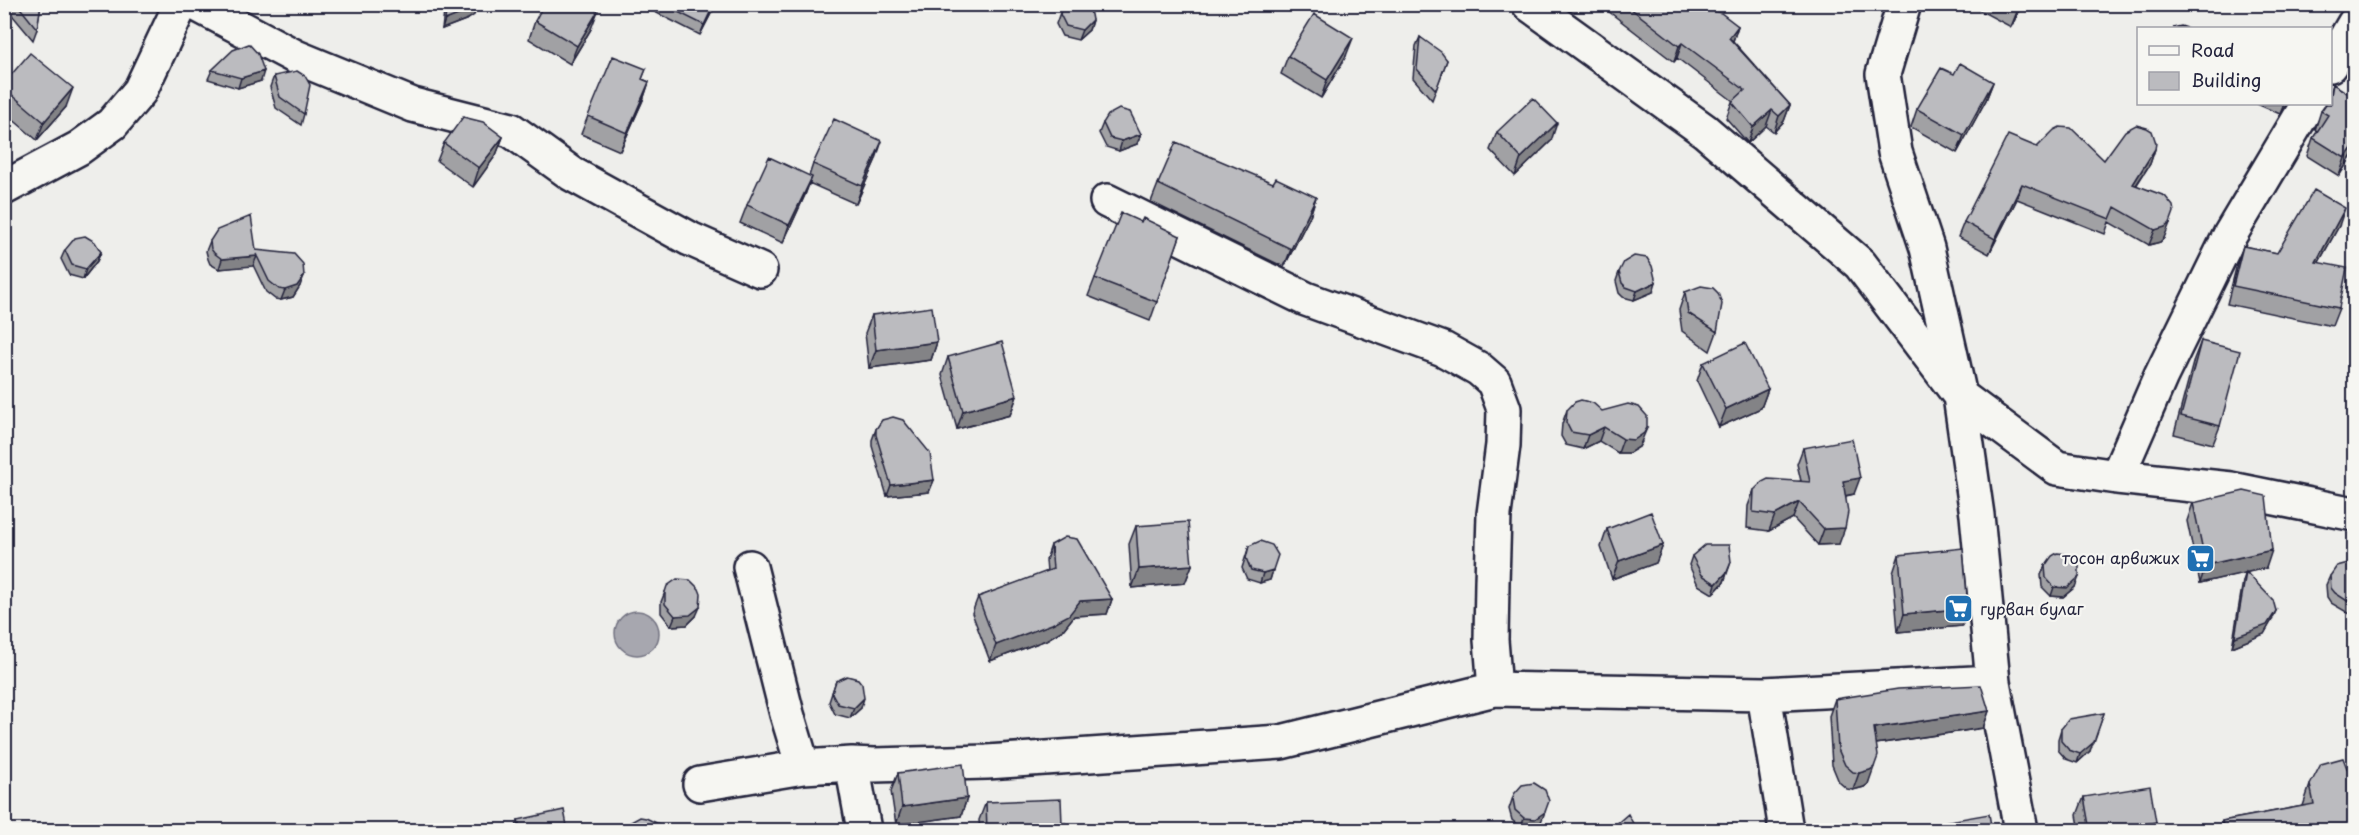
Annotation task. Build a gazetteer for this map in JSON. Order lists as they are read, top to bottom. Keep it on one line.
{"places":{"supermarket":["тосон арвижих","гурван булаг"]},"legend":["Road","Building"]}
